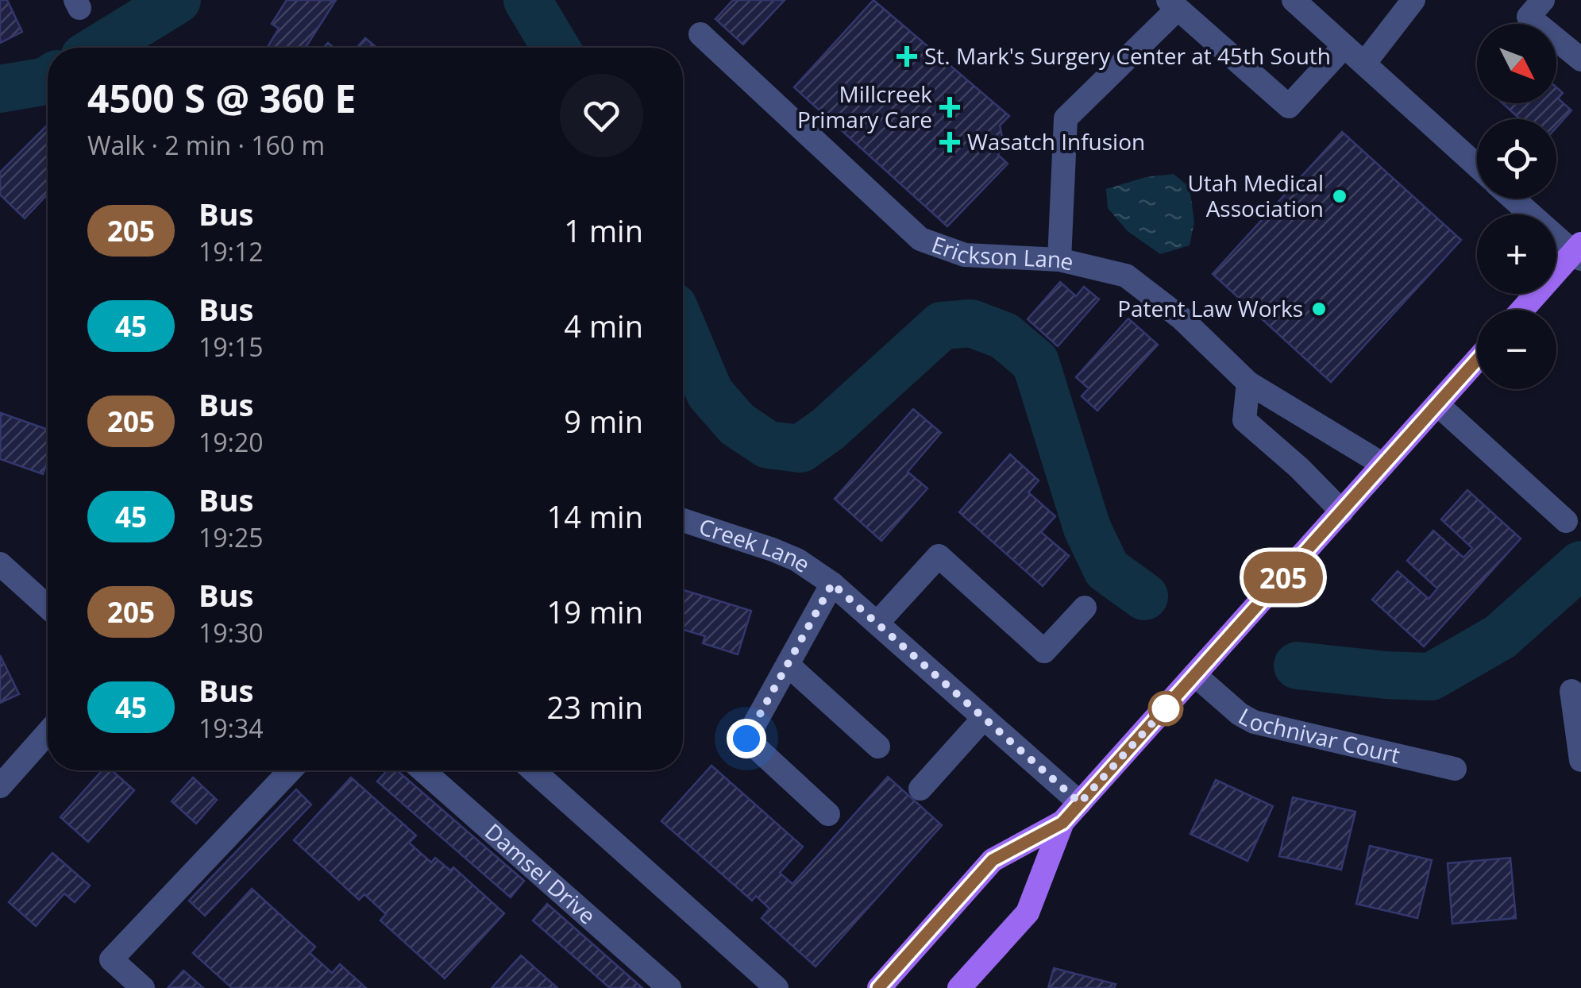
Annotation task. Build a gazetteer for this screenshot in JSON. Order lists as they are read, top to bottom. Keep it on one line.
{"streets":{"street":["Erickson Lane","Creek Lane","Lochnivar Court","Damsel Drive"]},"places":{"health":["St. Mark's Surgery Center at 45th South","Millcreek Primary Care","Wasatch Infusion"],"other":["Utah Medical Association","Patent Law Works"]},"lines":["bus line 205"],"north":"bottom right","page":{"on_map":"205","map_buttons":["+","−"],"heading":["4500 S @ 360 E","Walk · 2 min · 160 m"],"list":[{"mark":"205","name":"Bus","note":"19:12","value":"1 min"},{"mark":"45","name":"Bus","note":"19:15","value":"4 min"},{"mark":"205","name":"Bus","note":"19:20","value":"9 min"},{"mark":"45","name":"Bus","note":"19:25","value":"14 min"},{"mark":"205","name":"Bus","note":"19:30","value":"19 min"},{"mark":"45","name":"Bus","note":"19:34","value":"23 min"}]}}
